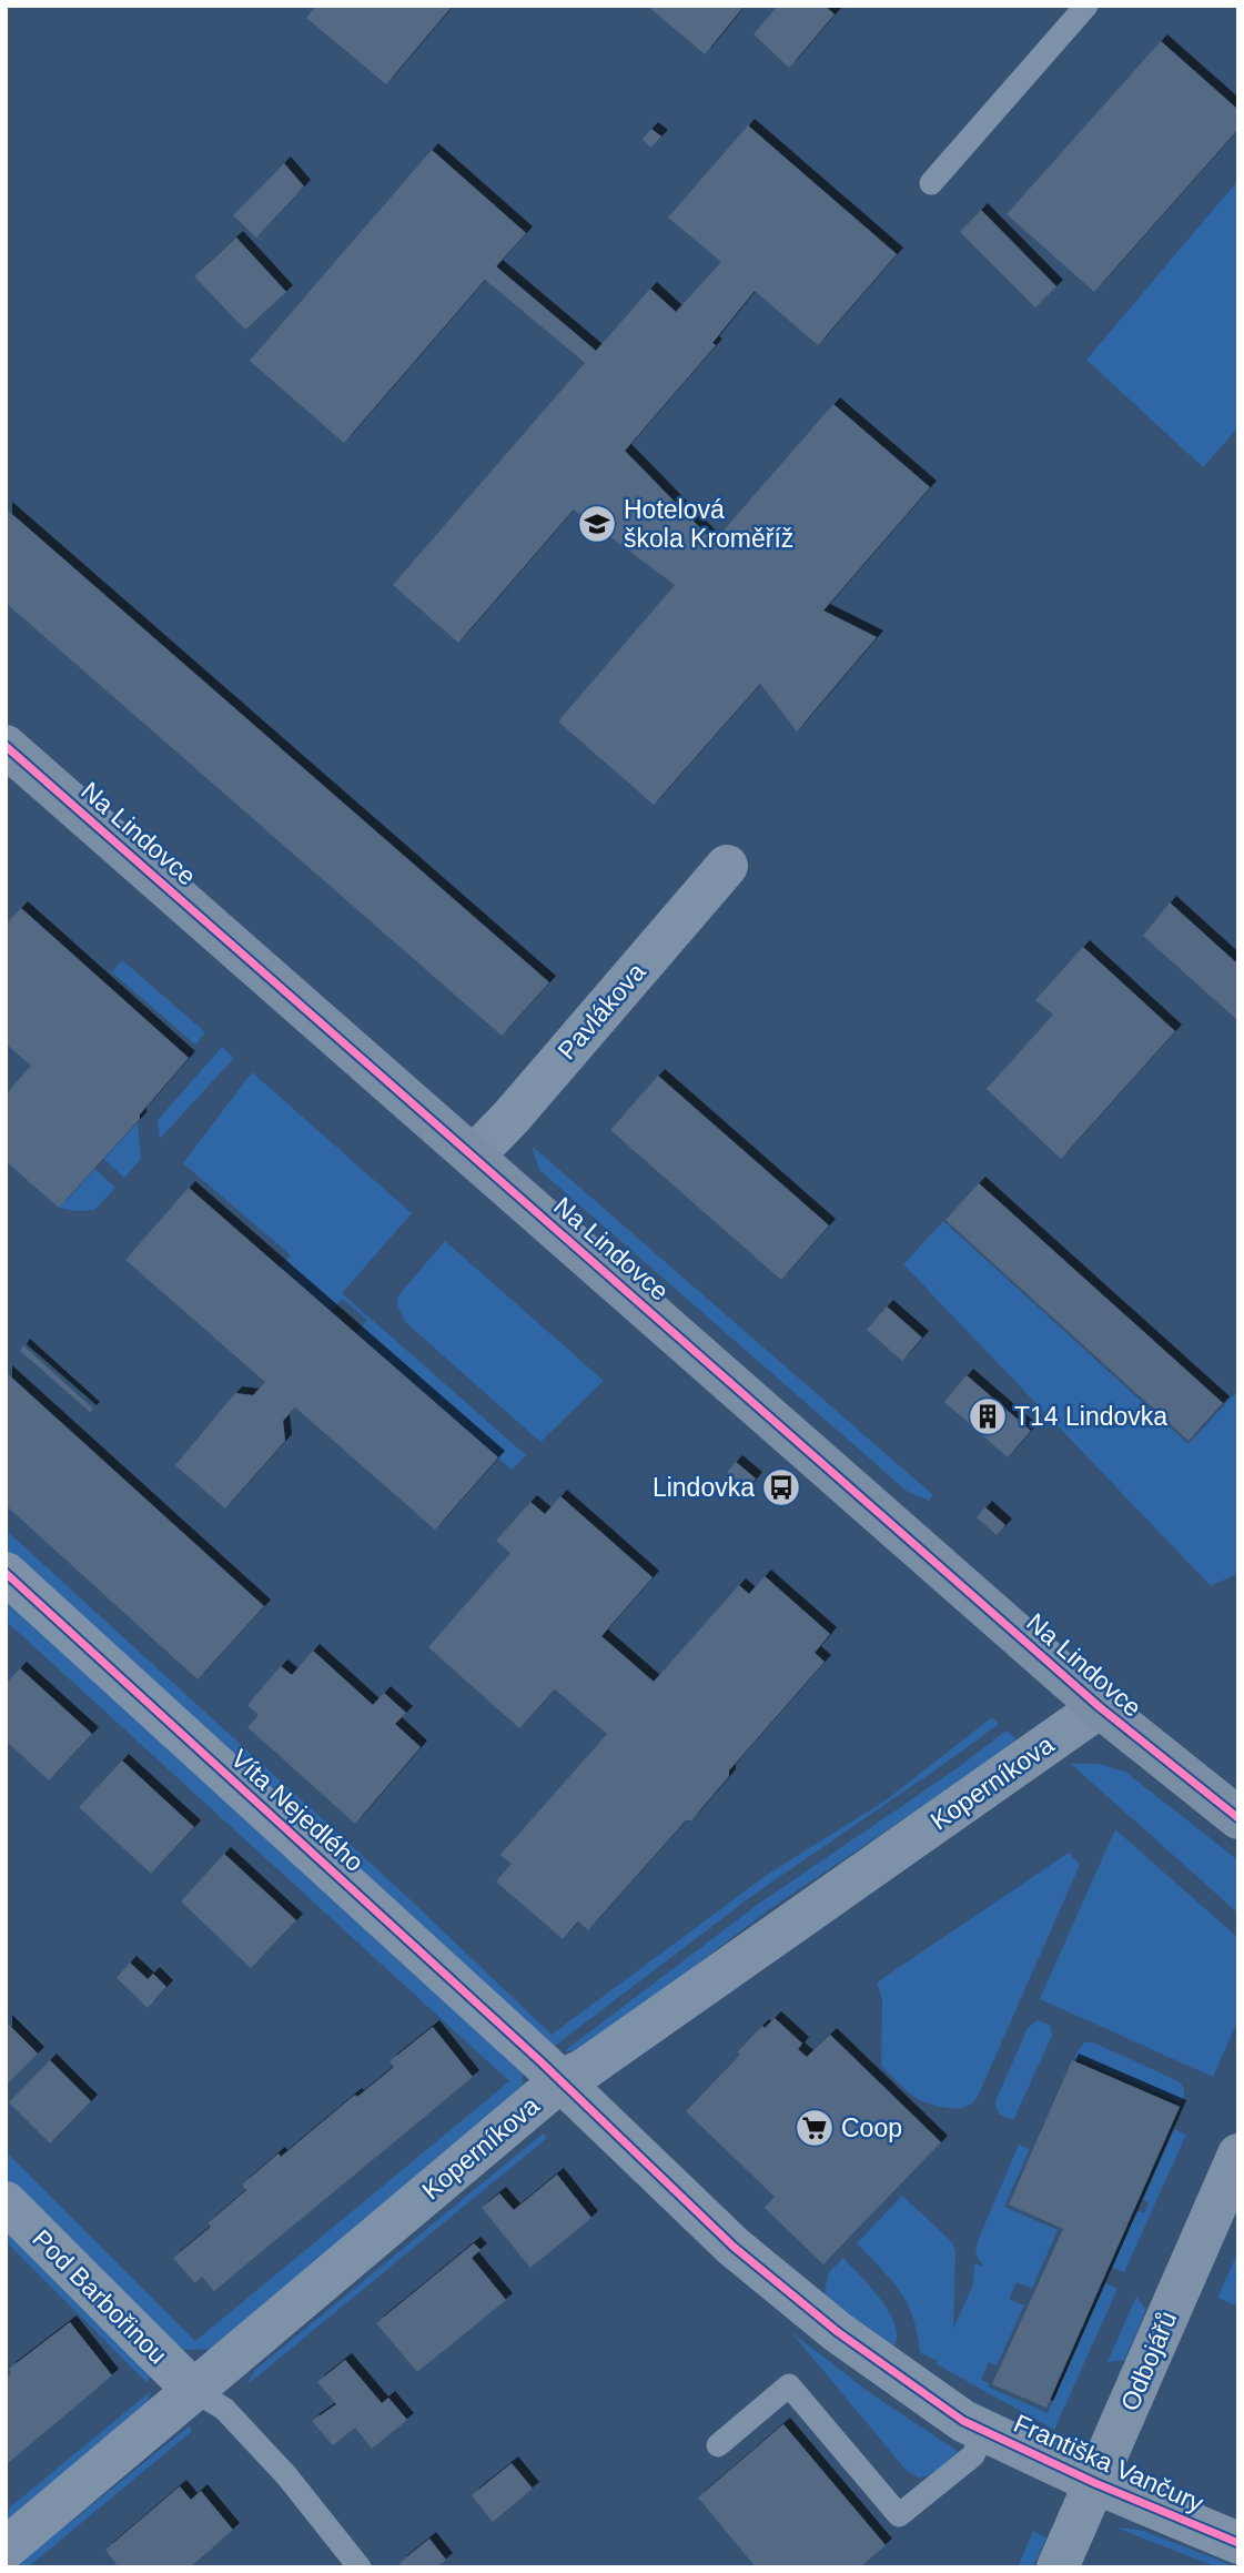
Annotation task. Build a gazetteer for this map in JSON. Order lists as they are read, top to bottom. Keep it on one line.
{"streets":{"main road":["Na Lindovce"],"street":["Pavlákova","Koperníkova","Víta Nejedlého","Pod Barbořinou","Odbojářů","Františka Vančury"]},"crossings":[["Na Lindovce","Pavlákova"],["Na Lindovce","Koperníkova"],["Koperníkova","Víta Nejedlého"],["Koperníkova","Pod Barbořinou"],["Víta Nejedlého","Františka Vančury"],["Odbojářů","Františka Vančury"]],"places":{"school or university":["Hotelová škola Kroměříž"],"building":["T14 Lindovka"],"bus stop":["Lindovka"],"supermarket":["Coop"]}}
